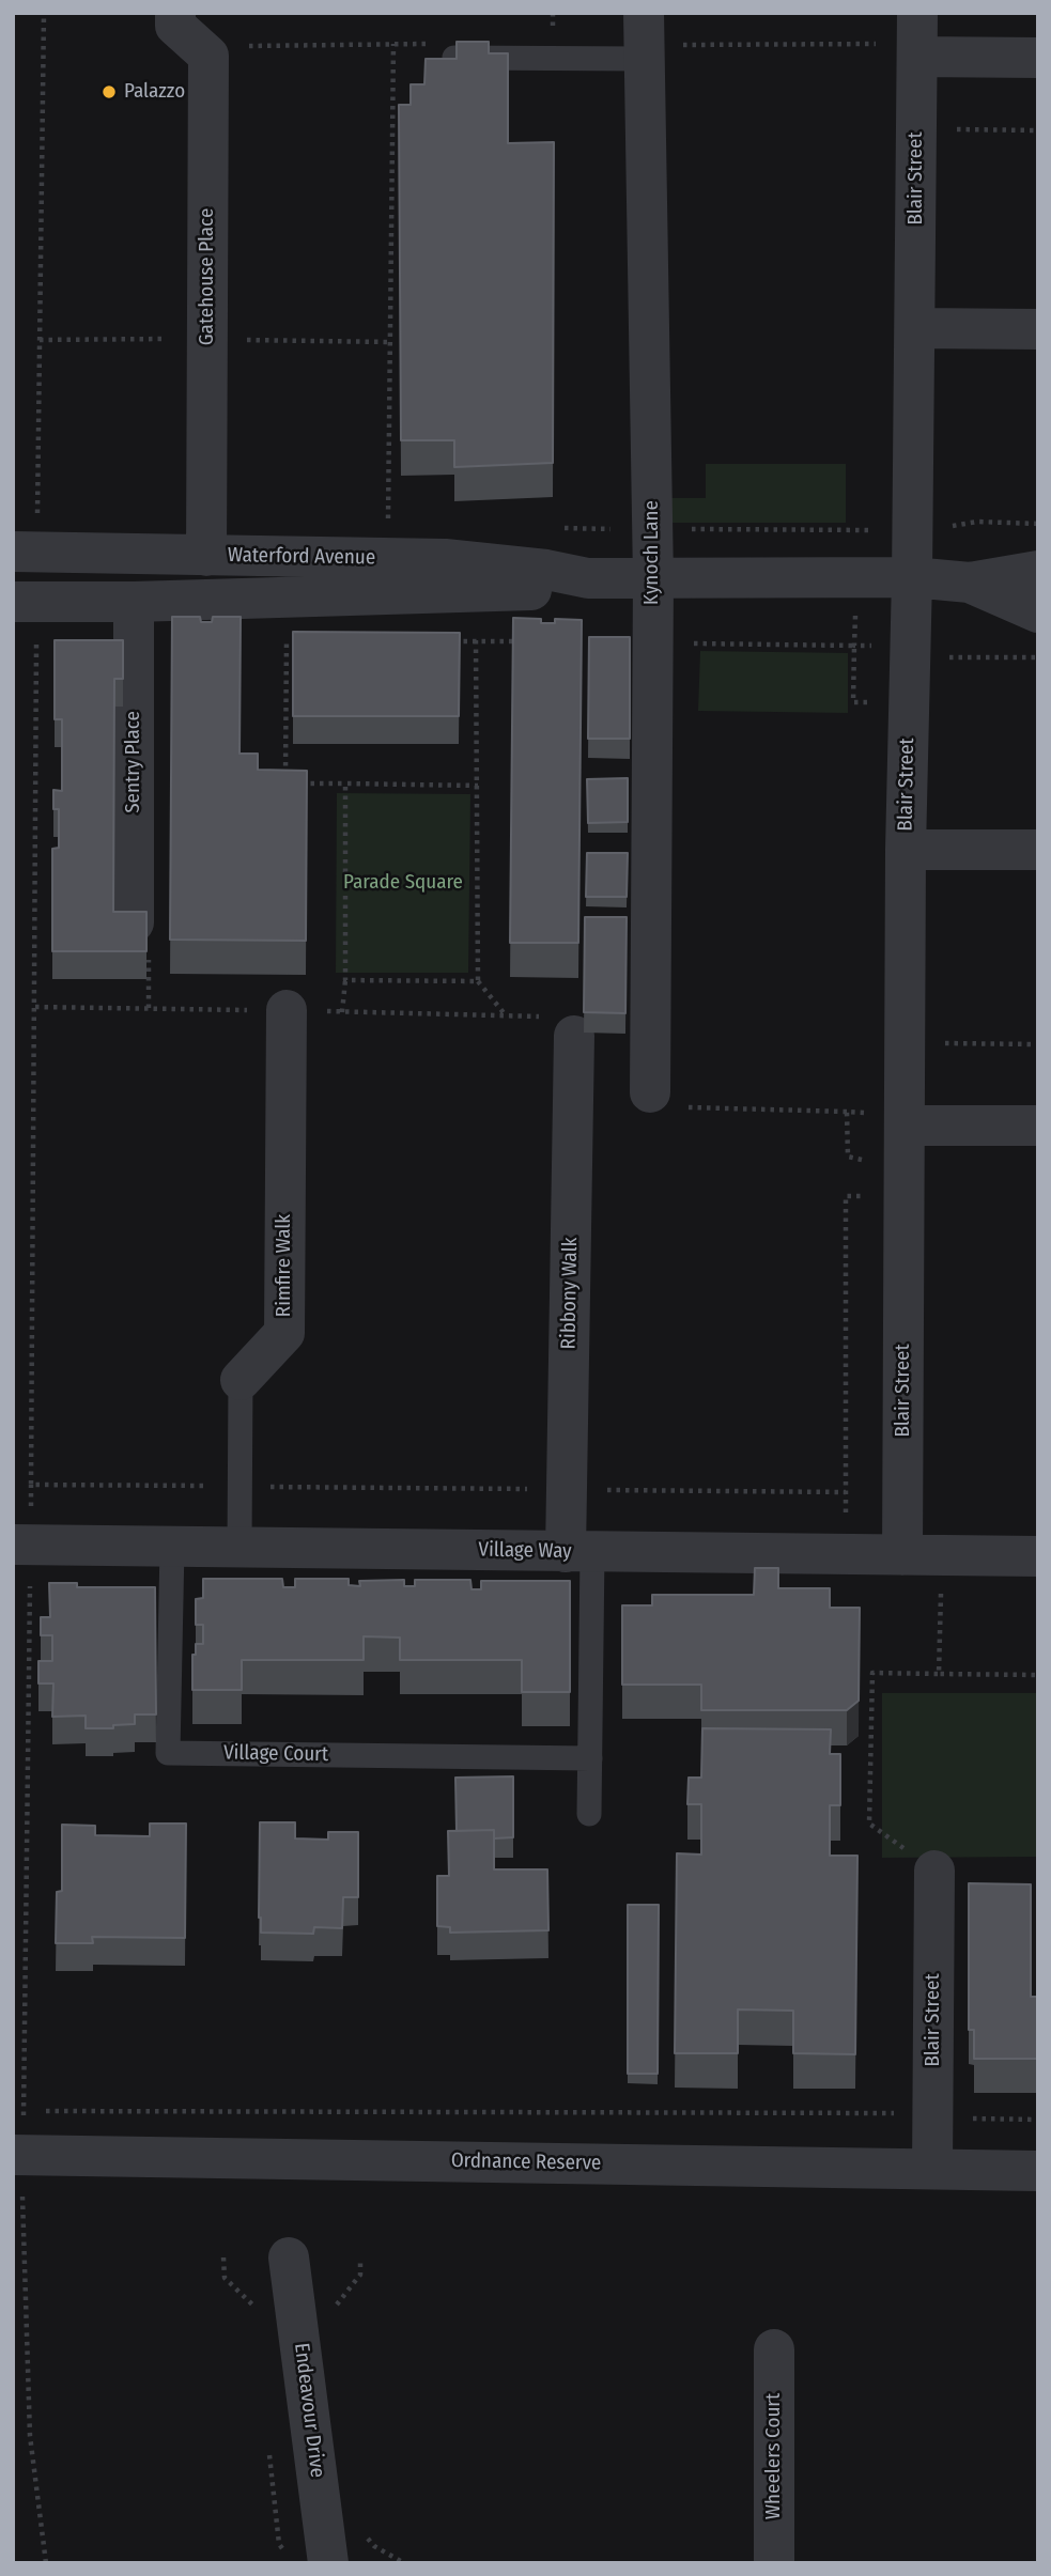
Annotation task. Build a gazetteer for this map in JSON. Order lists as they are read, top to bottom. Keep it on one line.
{"streets":{"street":["Blair Street","Gatehouse Place","Kynoch Lane","Waterford Avenue","Sentry Place","Rimfire Walk","Ribbony Walk","Village Way","Ordnance Reserve","Endeavour Drive","Wheelers Court"],"lane":["Village Court"]},"crossings":[["Blair Street","Waterford Avenue"],["Blair Street","Village Way"],["Blair Street","Ordnance Reserve"],["Gatehouse Place","Waterford Avenue"],["Kynoch Lane","Waterford Avenue"],["Waterford Avenue","Sentry Place"],["Rimfire Walk","Village Way"],["Ribbony Walk","Village Way"],["Village Way","Village Court"]],"parks":["Parade Square"],"places":["Palazzo"]}
